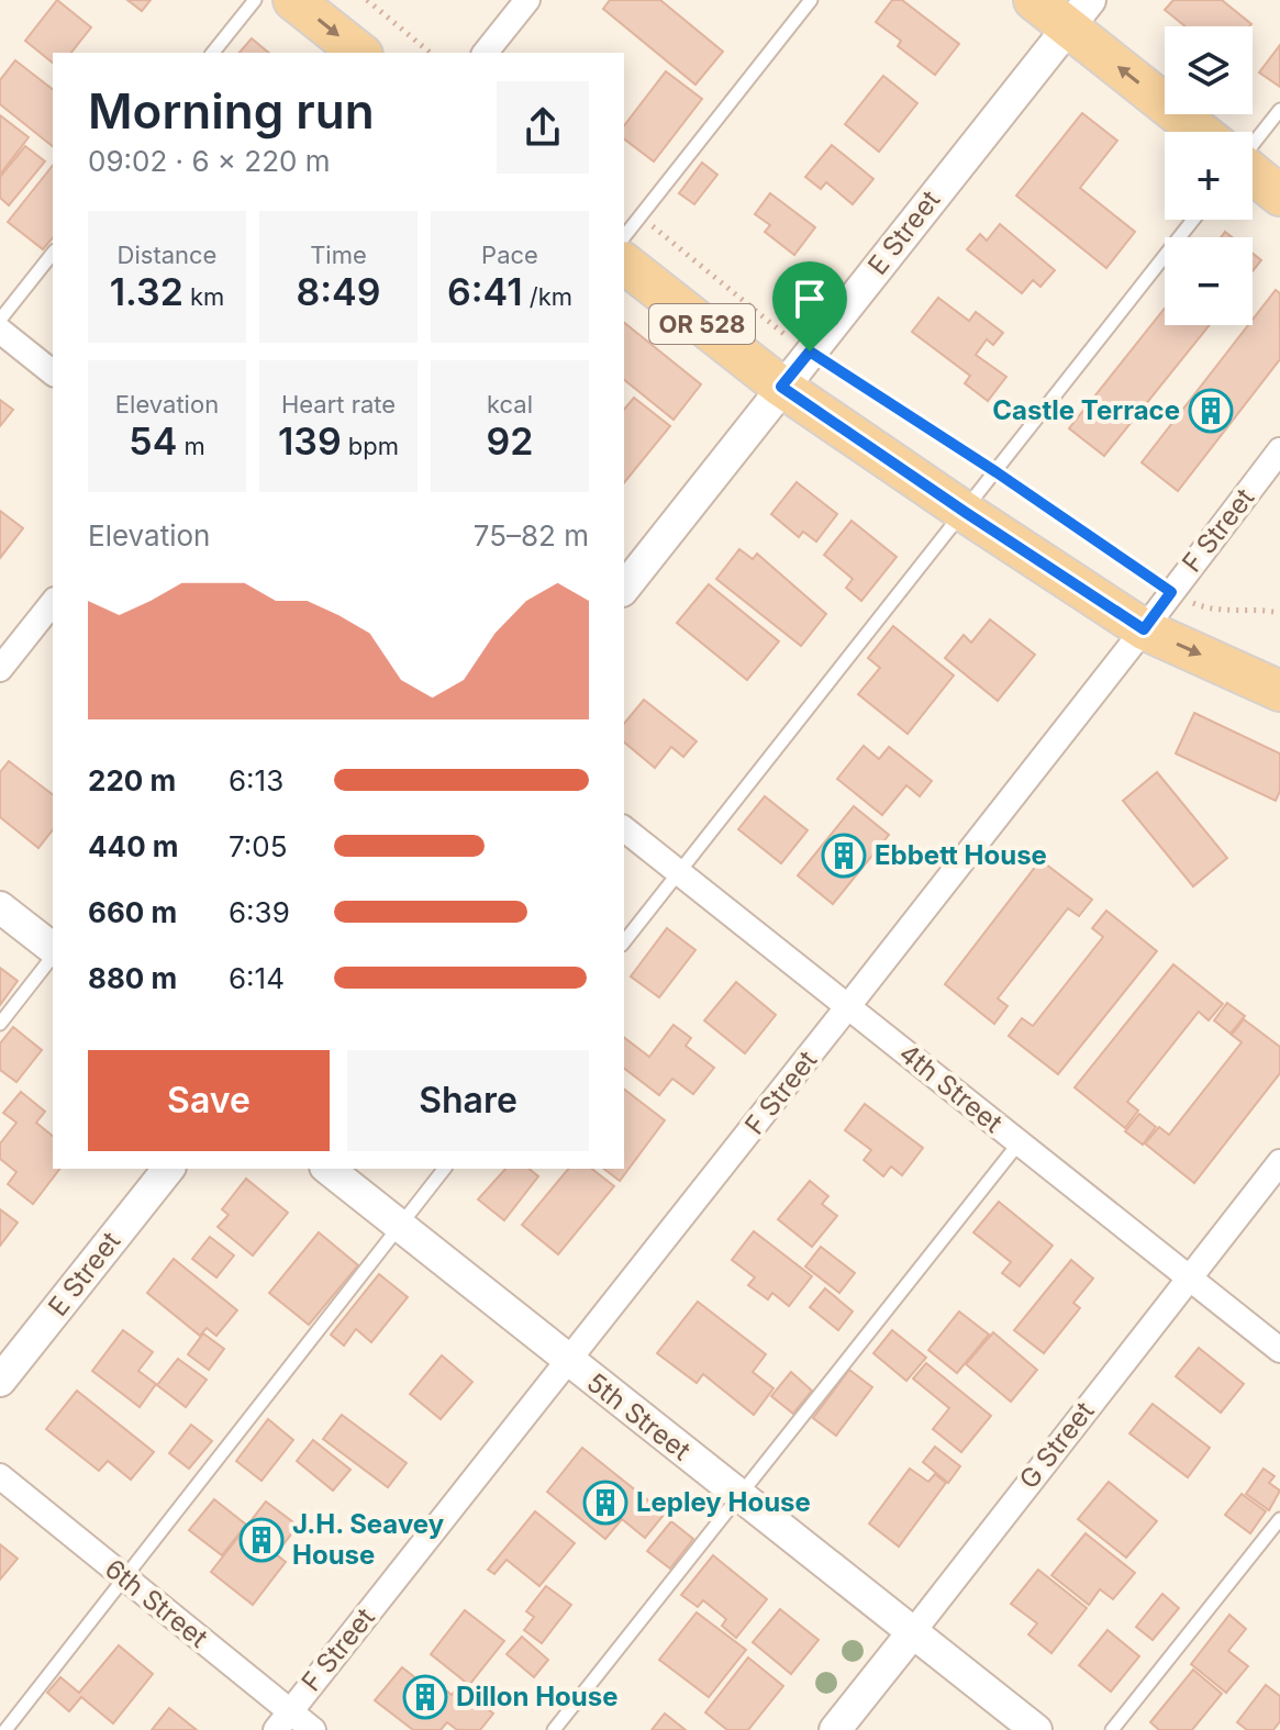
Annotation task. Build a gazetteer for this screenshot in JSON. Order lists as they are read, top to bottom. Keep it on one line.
{"streets":{"main road":["OR 528"],"street":["E Street","F Street","4th Street","5th Street","G Street","6th Street"]},"crossings":[["E Street","OR 528"],["OR 528","F Street"],["F Street","4th Street"],["F Street","5th Street"],["F Street","6th Street"],["4th Street","G Street"],["5th Street","G Street"]],"places":{"building":["Castle Terrace","Ebbett House","Lepley House","J.H. Seavey House","Dillon House"]},"page":{"map_buttons":["+","−"],"heading":["Morning run","09:02 · 6 × 220 m"],"stats":[["Distance","1.32 km"],["Time","8:49"],["Pace","6:41 /km"],["Elevation","54 m"],["Heart rate","139 bpm"],["kcal","92"]],"chart":["Elevation","75–82 m"],"list":[{"name":"220 m","note":"6:13"},{"name":"440 m","note":"7:05"},{"name":"660 m","note":"6:39"},{"name":"880 m","note":"6:14"}],"buttons":["Save","Share"]}}
